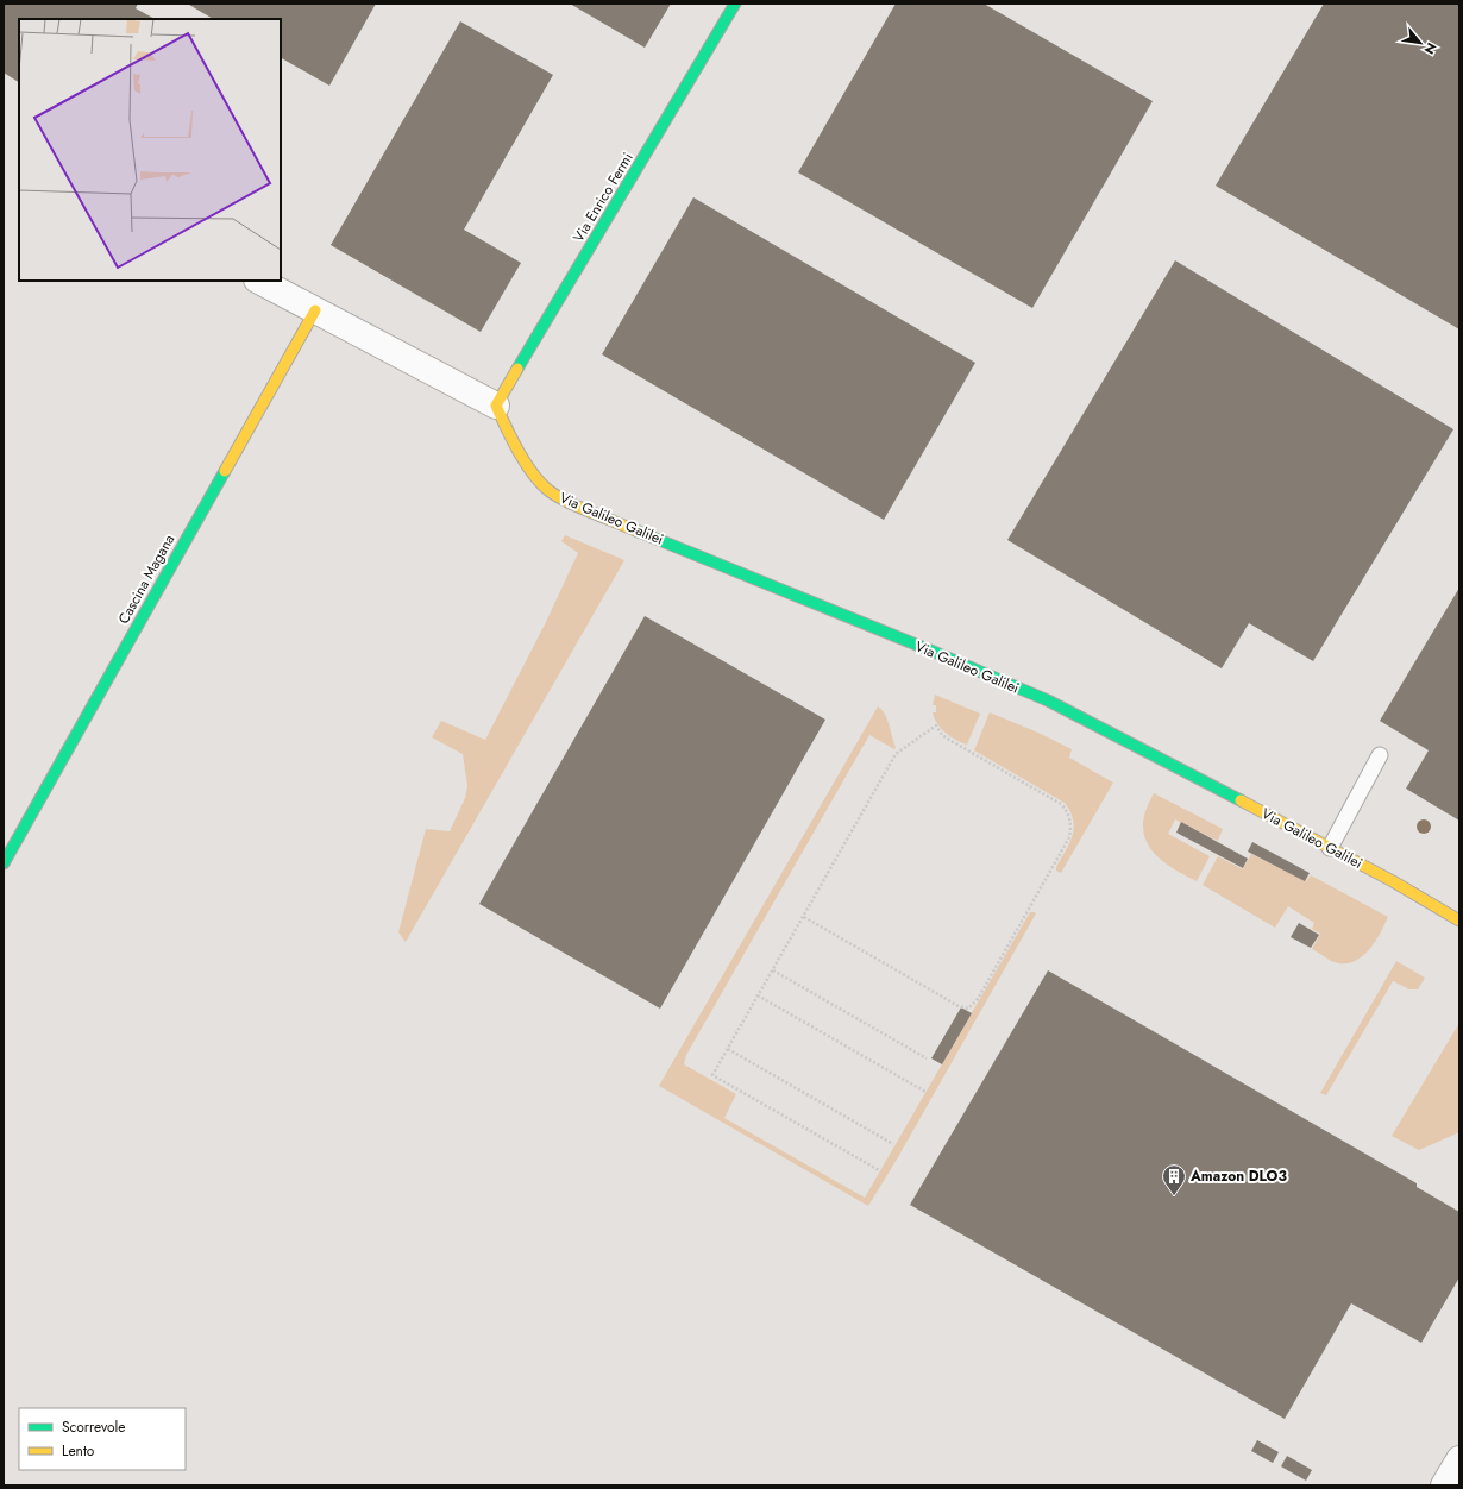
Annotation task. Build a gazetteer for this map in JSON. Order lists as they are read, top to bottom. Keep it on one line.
{"streets":{"street":["Via Enrico Fermi","Via Galileo Galilei","Cascina Magana"]},"crossings":[["Via Enrico Fermi","Via Galileo Galilei"]],"places":{"building":["Amazon DLO3"]},"legend":["Scorrevole","Lento"],"north":"bottom right"}
